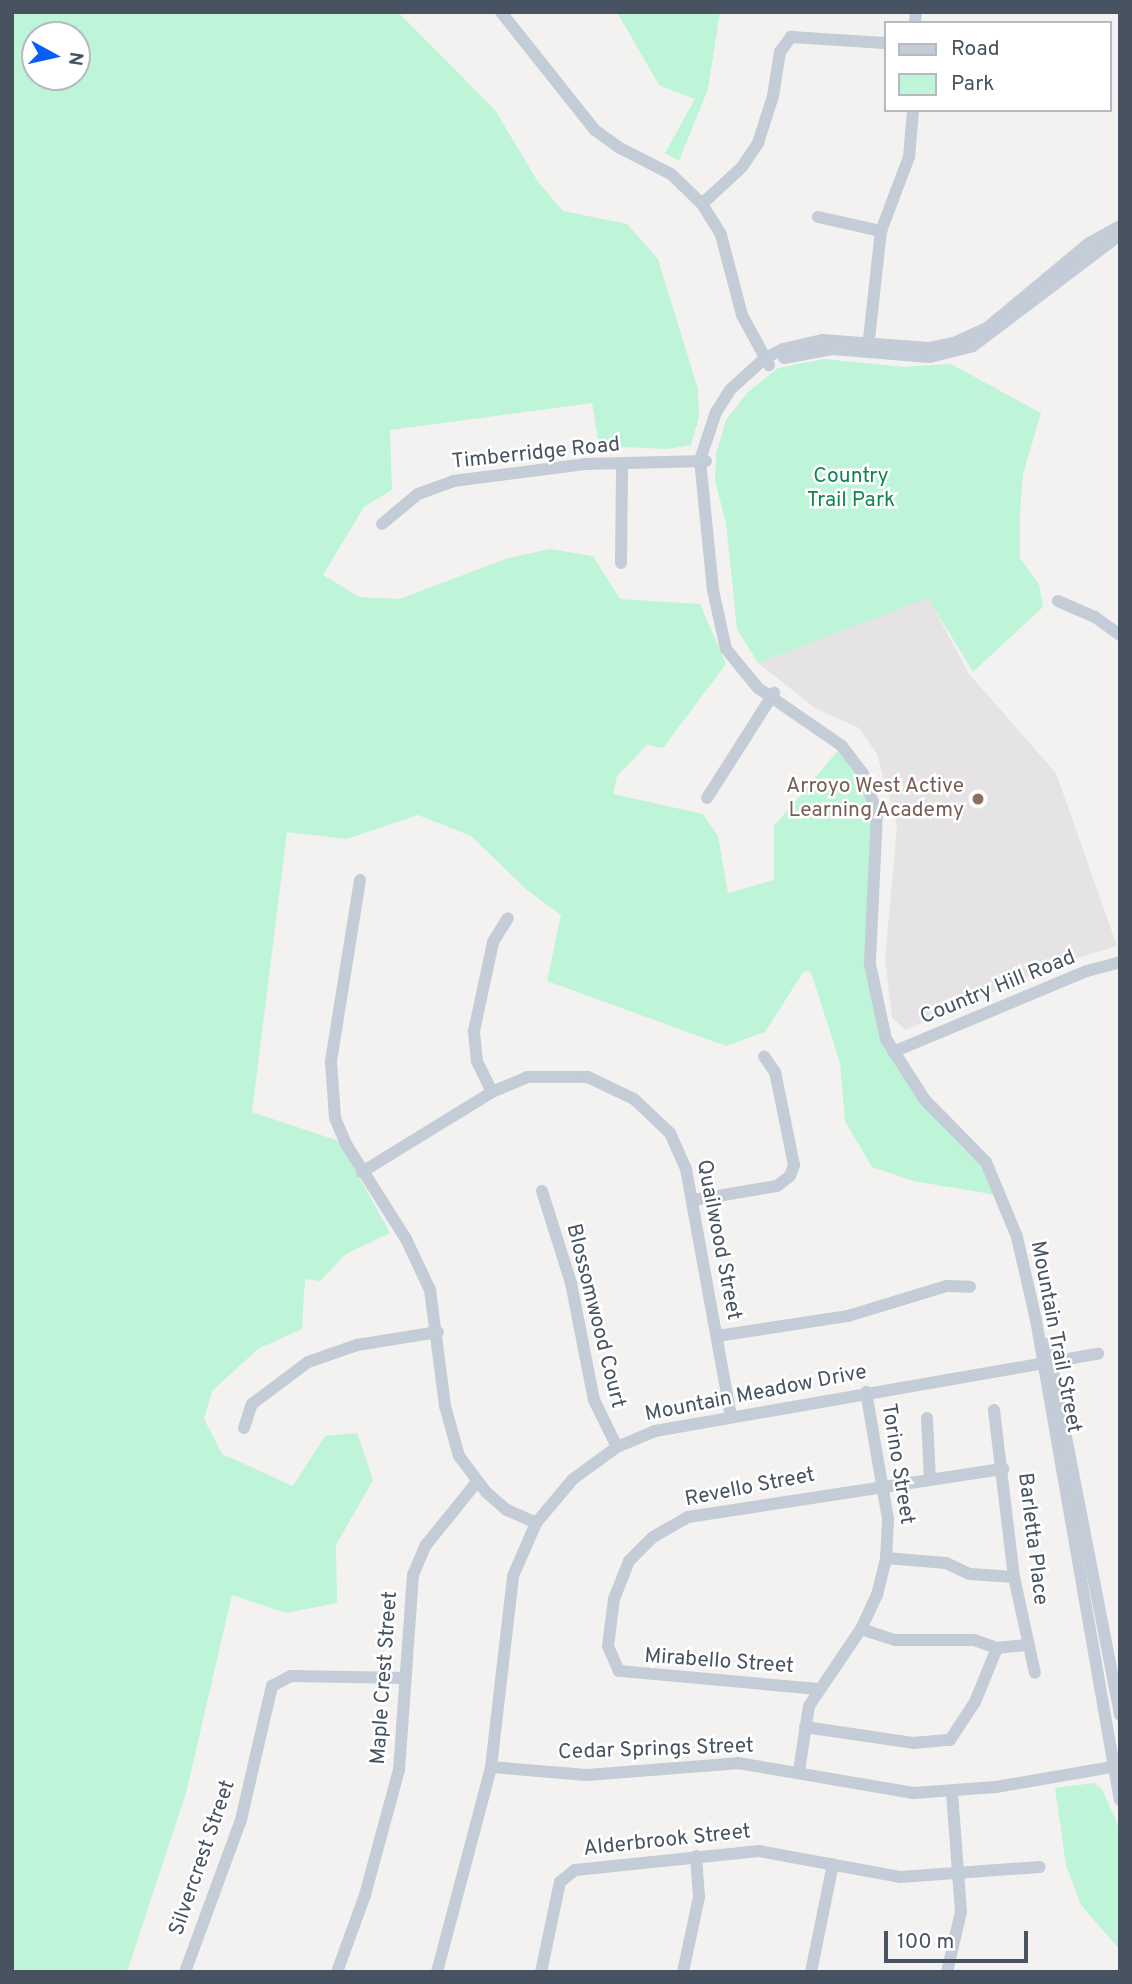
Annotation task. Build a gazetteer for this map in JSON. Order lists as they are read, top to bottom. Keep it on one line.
{"streets":{"street":["Timberridge Road","Country Hill Road","Quailwood Street","Blossomwood Court","Mountain Trail Street","Mountain Meadow Drive","Torino Street","Revello Street","Barletta Place","Mirabello Street","Maple Crest Street","Cedar Springs Street","Alderbrook Street","Silvercrest Street"]},"crossings":[["Timberridge Road","Mountain Trail Street"],["Country Hill Road","Mountain Trail Street"],["Quailwood Street","Mountain Meadow Drive"],["Blossomwood Court","Mountain Meadow Drive"],["Mountain Trail Street","Mountain Meadow Drive"],["Mountain Trail Street","Cedar Springs Street"],["Mountain Meadow Drive","Torino Street"],["Mountain Meadow Drive","Cedar Springs Street"],["Torino Street","Revello Street"],["Torino Street","Mirabello Street"],["Torino Street","Cedar Springs Street"],["Revello Street","Barletta Place"],["Revello Street","Mirabello Street"],["Maple Crest Street","Silvercrest Street"]],"parks":["Country Trail Park"],"places":["Arroyo West Active Learning Academy"],"legend":["Road","Park"],"scale_bar":"100 m","north":"right"}
